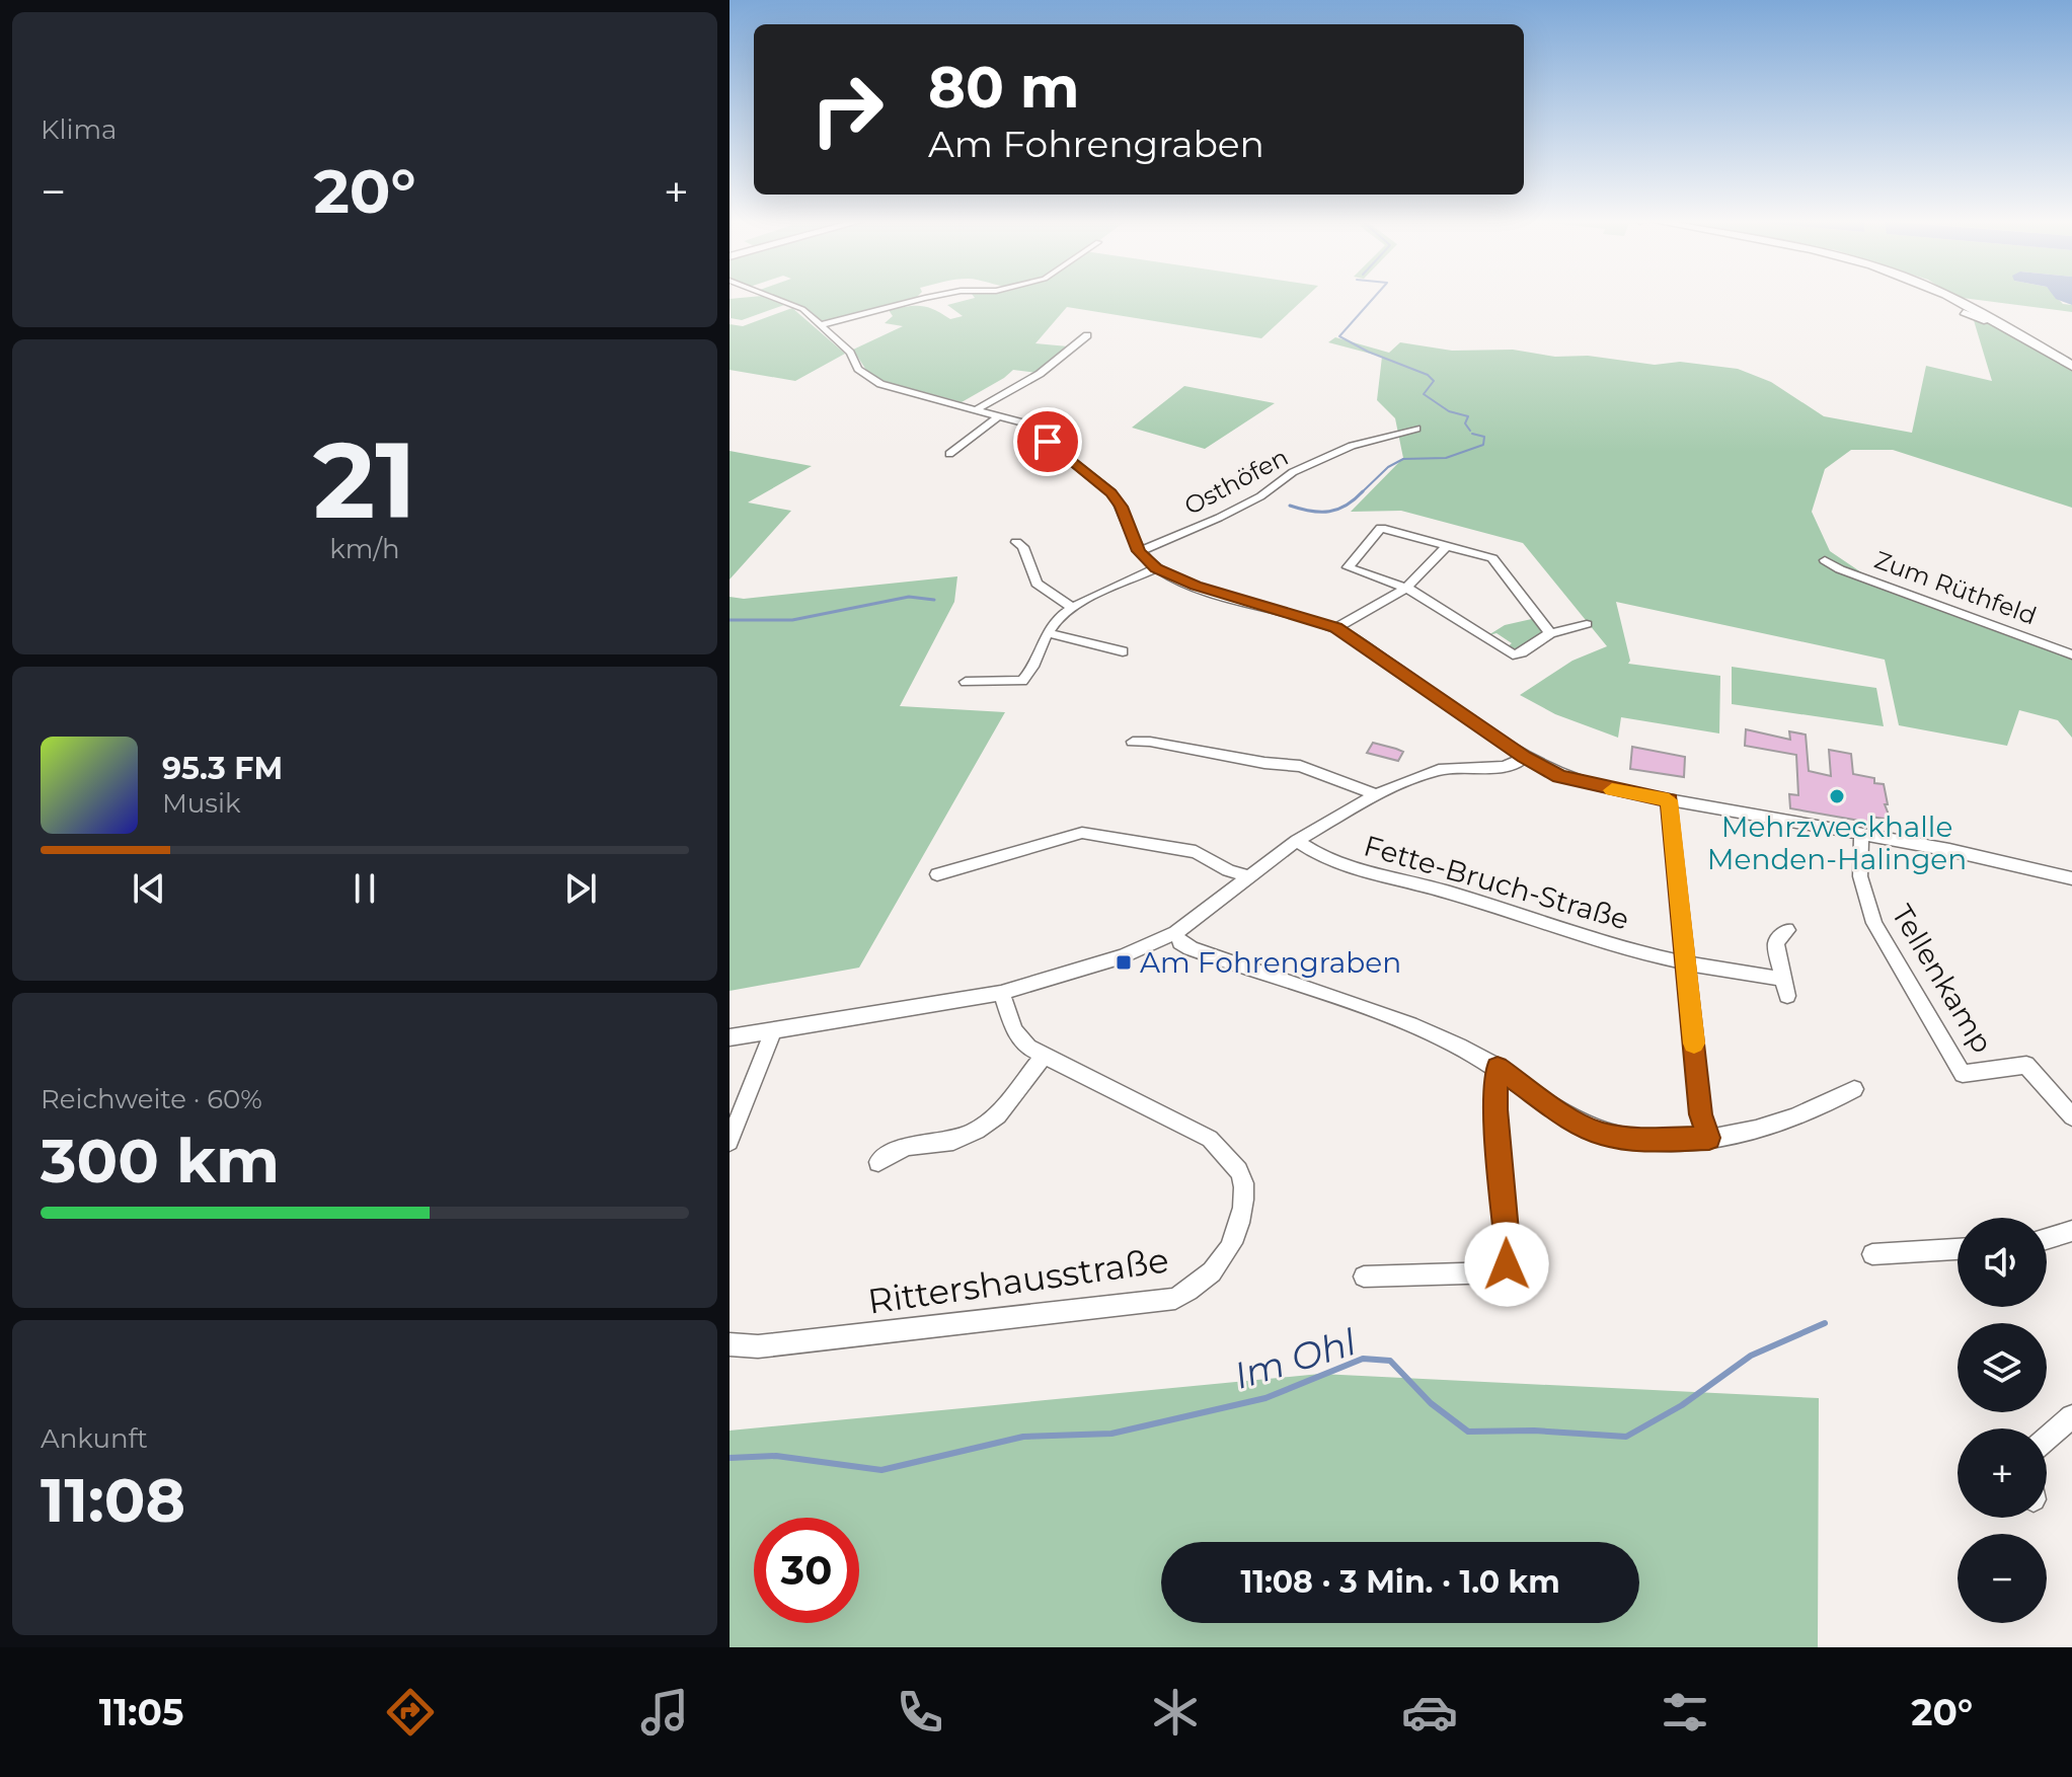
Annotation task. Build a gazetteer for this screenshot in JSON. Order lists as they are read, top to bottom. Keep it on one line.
{"streets":{"street":["Osthöfen","Zum Rüthfeld","Fette-Bruch-Straße","Tellenkamp","Rittershausstraße"]},"water":["Im Ohl"],"places":{"other":["Mehrzweckhalle Menden-Halingen"],"transit":["Am Fohrengraben"]},"page":{"tile":["Klima",["21","km/h"],["Reichweite · 60%","300 km"],["Ankunft","11:08"]],"turn":["80 m","Am Fohrengraben"],"heat":["−","20°","+"],"song":["95.3 FM","Musik"],"map_buttons":["+","−"],"limit":"30","trip":"11:08 · 3 Min. · 1.0 km","tabs":["11:05","20°"]}}
